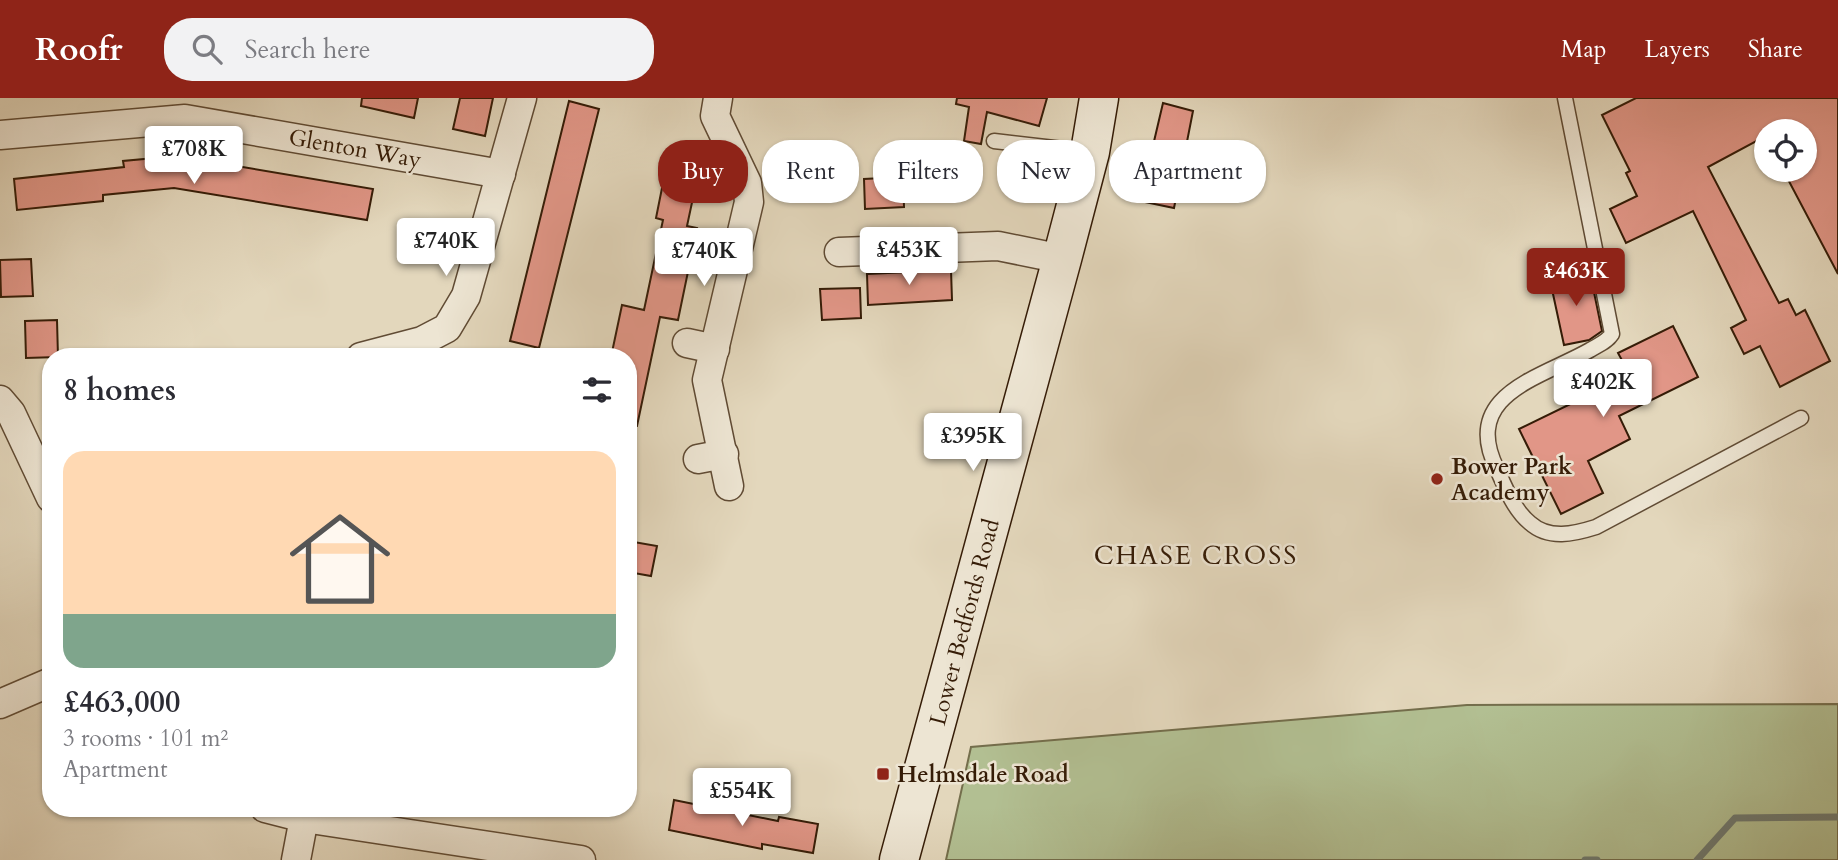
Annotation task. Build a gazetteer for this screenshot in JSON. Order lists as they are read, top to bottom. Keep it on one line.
{"streets":{"street":["Glenton Way","Lower Bedfords Road"]},"districts":["CHASE CROSS"],"places":{"other":["Bower Park Academy"],"transit":["Helmsdale Road"]},"page":{"header":"Roofr","search":"Search here","nav":["Map","Layers","Share"],"price":["£708K","£740K","£453K","£740K","£463K","£402K","£395K","£554K"],"chip":["Buy","Rent","Filters","New","Apartment"],"heading":"8 homes","list":[{"name":"£463,000","note":"3 rooms · 101 m² · Apartment"}]}}
